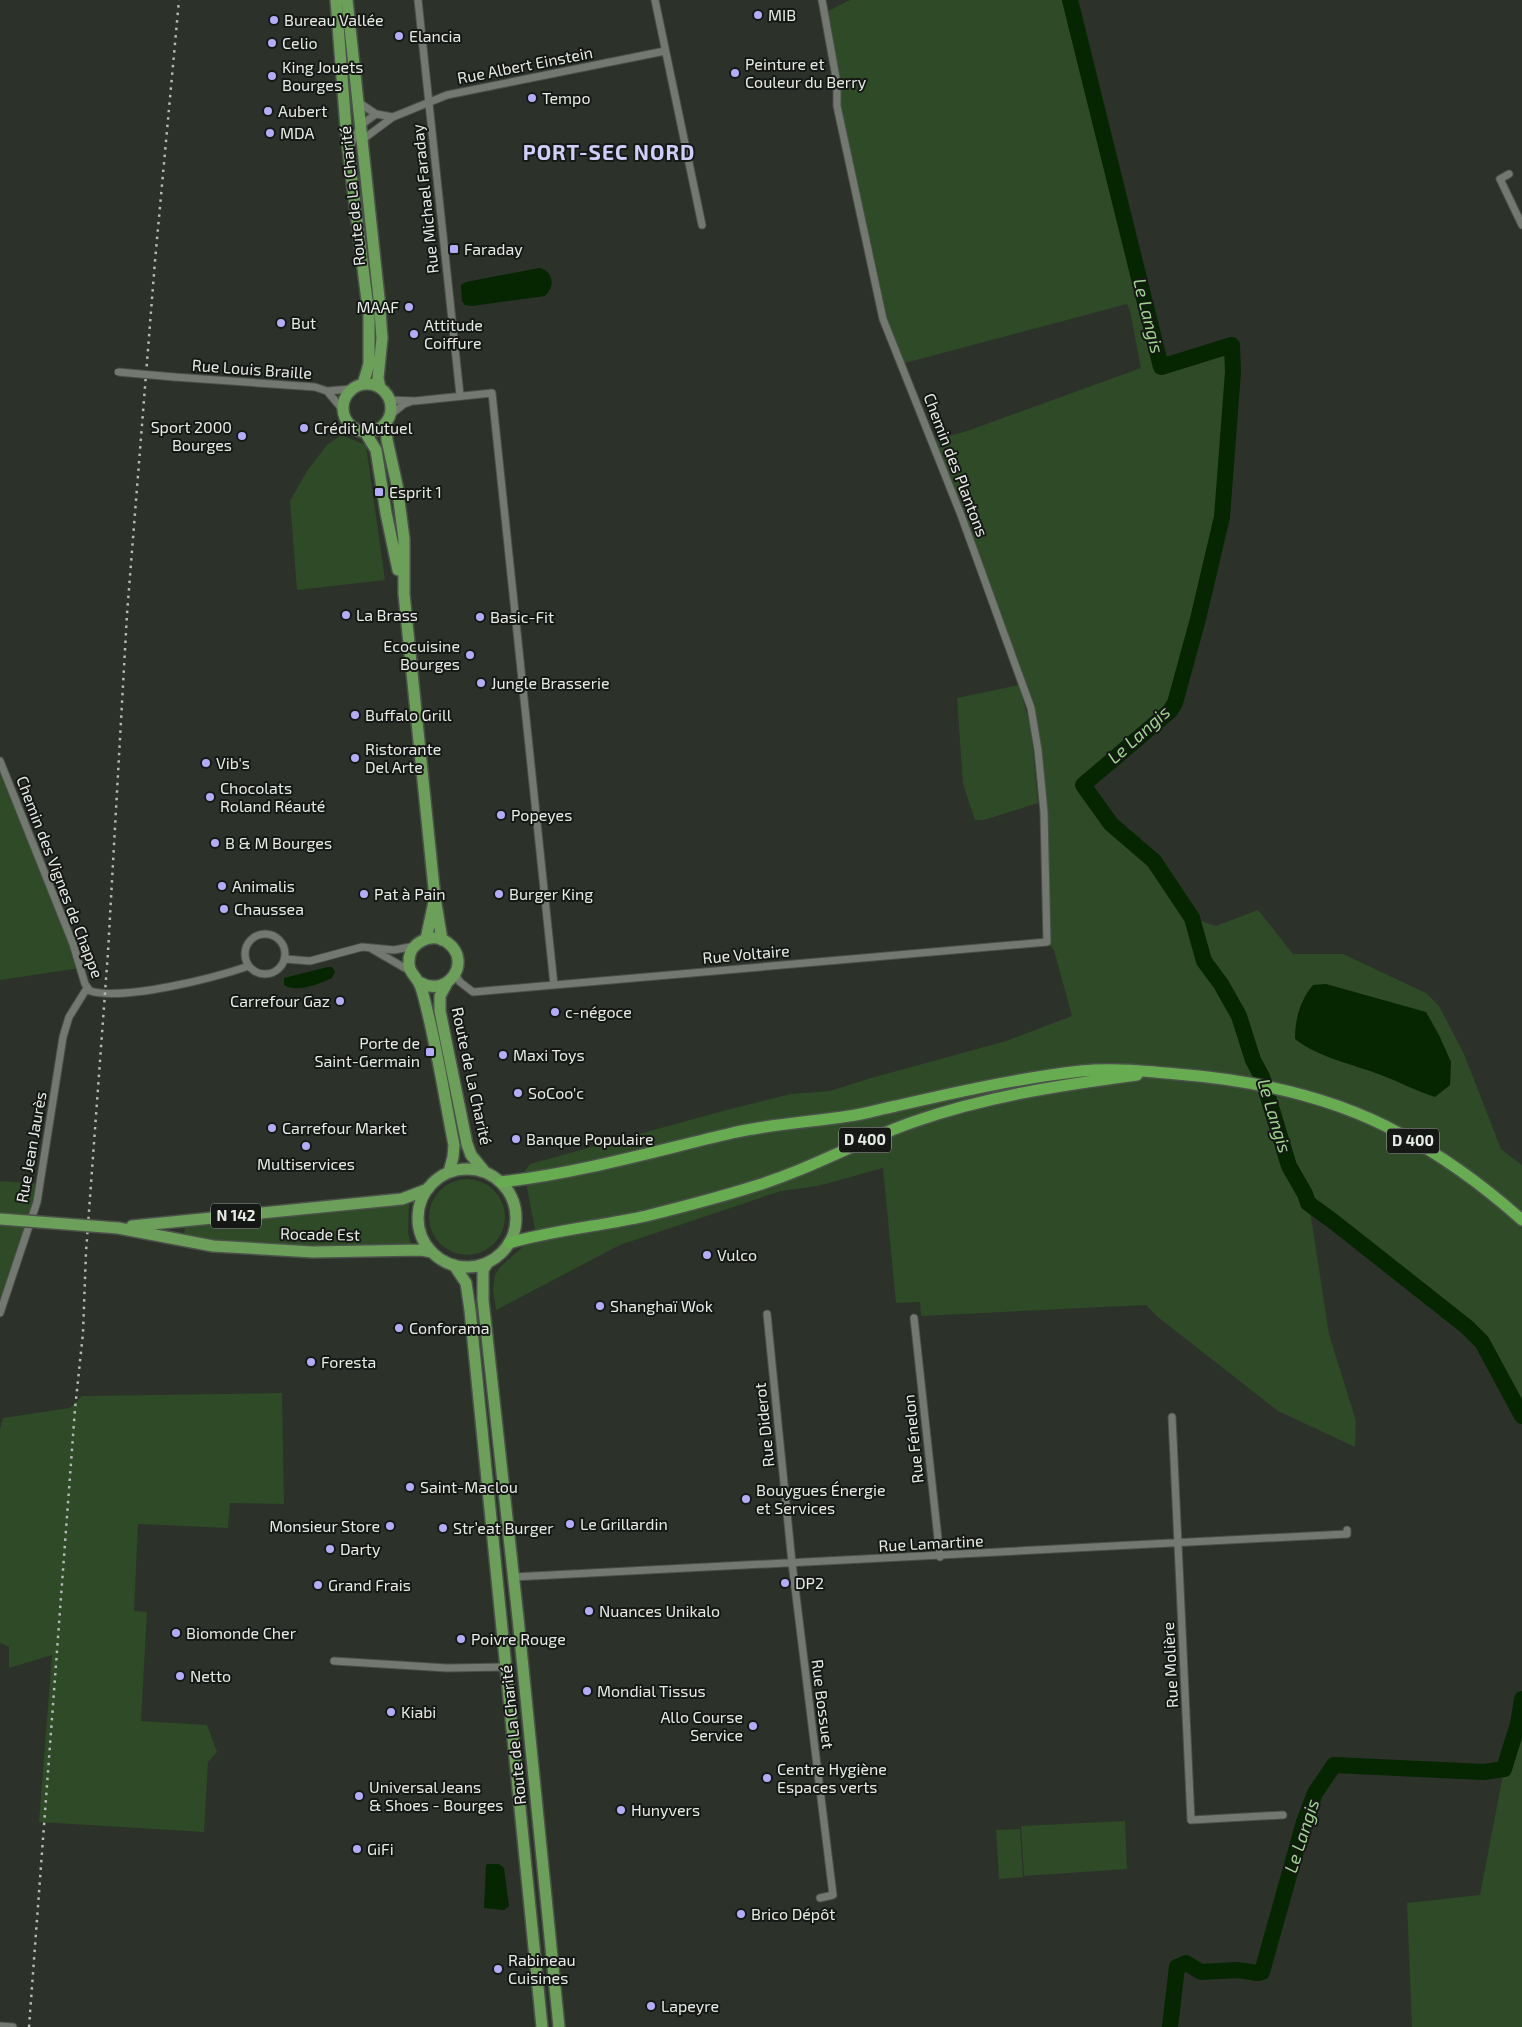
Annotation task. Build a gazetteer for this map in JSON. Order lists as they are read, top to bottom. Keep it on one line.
{"streets":{"highway":["D 400"],"main road":["Route de La Charité","N 142","Rocade Est"],"street":["Rue Albert Einstein","Rue Michael Faraday","Rue Louis Braille","Chemin des Plantons","Chemin des Vignes de Chappe","Rue Voltaire","Rue Jean Jaurès","Rue Diderot","Rue Fénelon","Rue Lamartine","Rue Molière","Rue Bossuet"]},"crossings":[["Rue Albert Einstein","Route de La Charité"],["Rue Albert Einstein","Rue Michael Faraday"],["Route de La Charité","Rue Louis Braille"],["Route de La Charité","Rue Voltaire"],["Route de La Charité","D 400"],["Route de La Charité","Rocade Est"],["Route de La Charité","Rue Lamartine"],["Chemin des Plantons","Rue Voltaire"],["Chemin des Vignes de Chappe","Rue Jean Jaurès"],["D 400","Rocade Est"],["Rue Diderot","Rue Lamartine"],["Rue Diderot","Rue Bossuet"],["Rue Fénelon","Rue Lamartine"],["Rue Lamartine","Rue Molière"],["Rue Lamartine","Rue Bossuet"]],"districts":["PORT-SEC NORD"],"water":["Le Langis"],"places":{"other":["MIB","Bureau Vallée","Elancia","Celio","Peinture et Couleur du Berry","King Jouets Bourges","Tempo","Aubert","MDA","MAAF","But","Attitude Coiffure","Crédit Mutuel","Sport 2000 Bourges","La Brass","Basic-Fit","Ecocuisine Bourges","Jungle Brasserie","Buffalo Grill","Ristorante Del Arte","Vib's","Chocolats Roland Réauté","Popeyes","B & M Bourges","Animalis","Pat à Pain","Burger King","Chaussea","Carrefour Gaz","c-négoce","Maxi Toys","SoCoo'c","Carrefour Market","Banque Populaire","Multiservices","Vulco","Shanghaï Wok","Conforama","Foresta","Saint-Maclou","Bouygues Énergie et Services","Le Grillardin","Monsieur Store","Str’eat Burger","Darty","DP2","Grand Frais","Nuances Unikalo","Biomonde Cher","Poivre Rouge","Netto","Mondial Tissus","Kiabi","Allo Course Service","Centre Hygiène Espaces verts","Universal Jeans & Shoes - Bourges","Hunyvers","GiFi","Brico Dépôt","Rabineau Cuisines","Lapeyre"],"transit":["Faraday","Esprit 1","Porte de Saint-Germain"]}}
